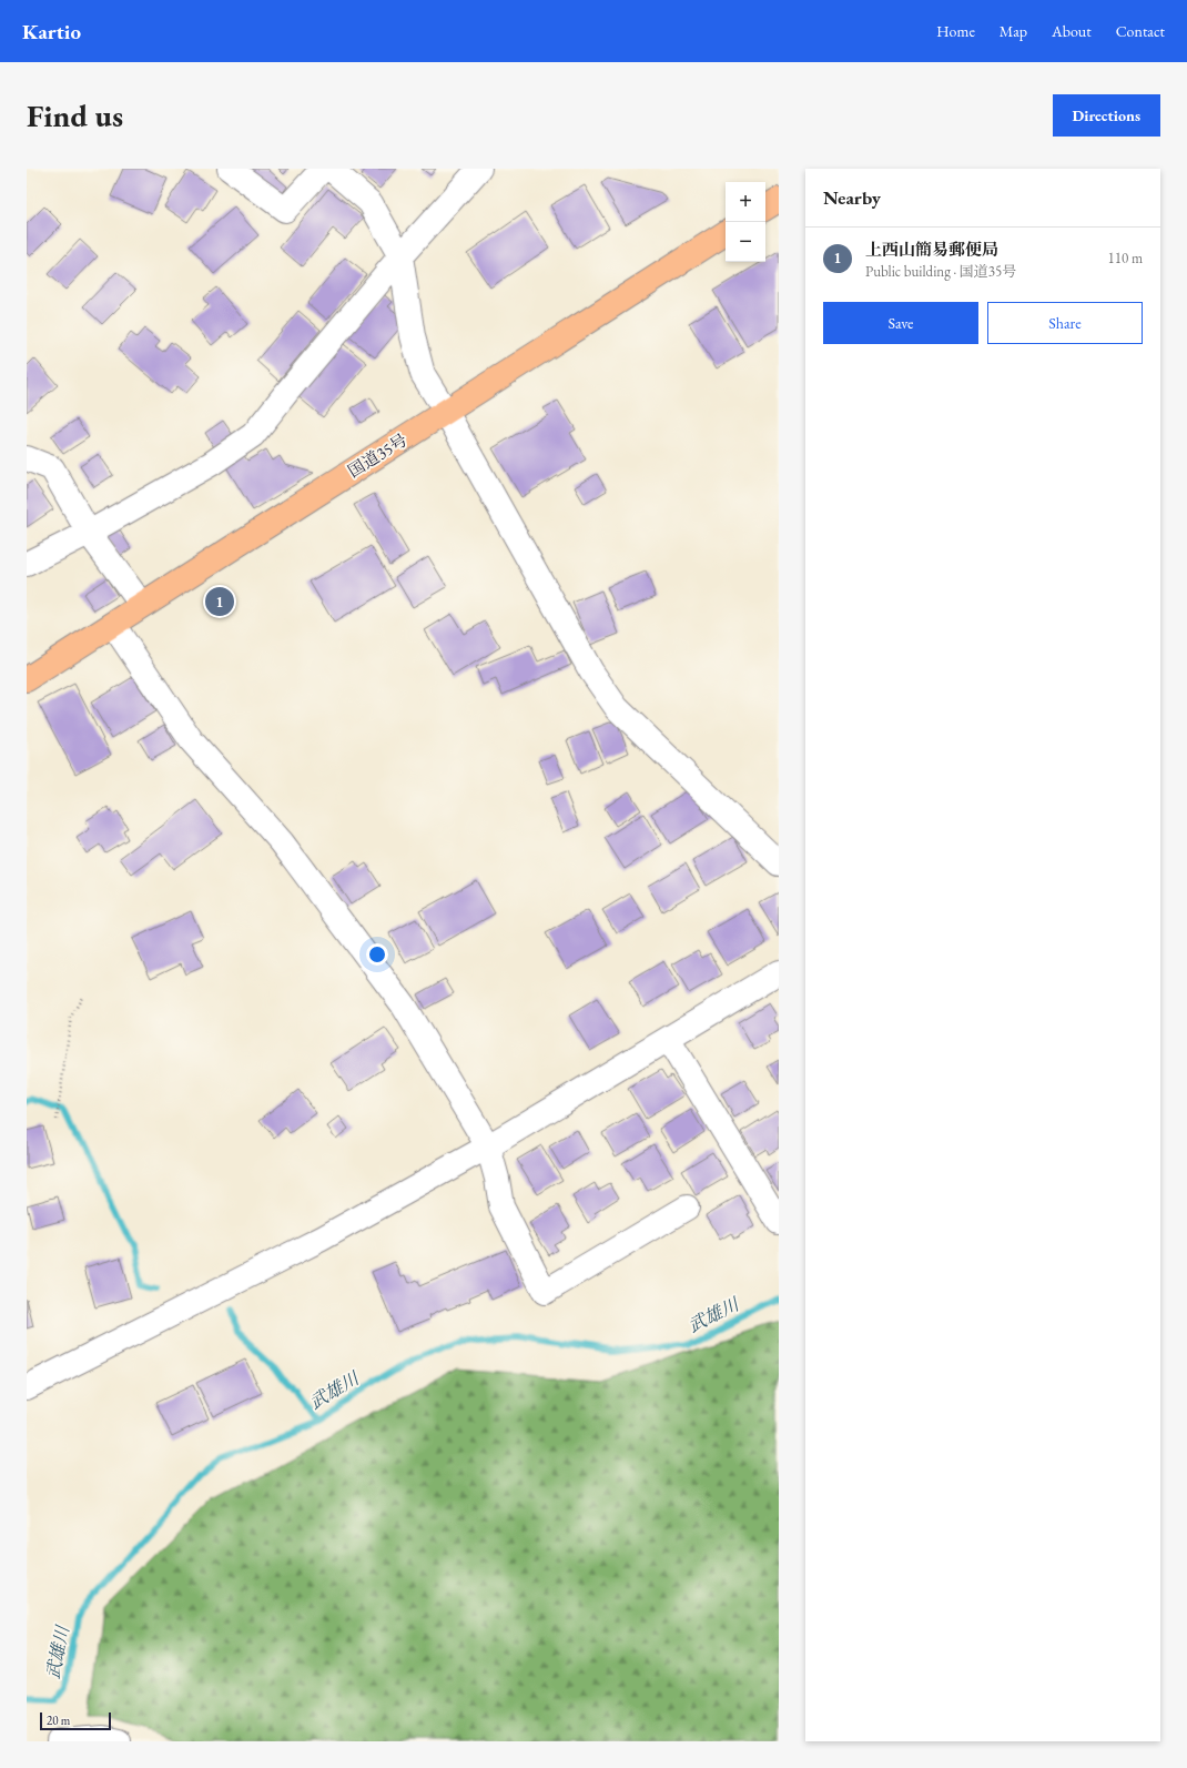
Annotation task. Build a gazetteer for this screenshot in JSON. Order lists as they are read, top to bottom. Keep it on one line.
{"streets":{"highway":["国道35号"]},"water":["武雄川"],"scale_bar":"20 m","page":{"header":"Kartio","nav":["Home","Map","About","Contact"],"buttons":["Directions",["Save","Share"]],"title":"Find us","heading":"Nearby","map_buttons":["+","−"],"list":[{"mark":"1","name":"上西山簡易郵便局","note":"Public building · 国道35号","value":"110 m"}],"pins":"1","scale":"20 m"}}
